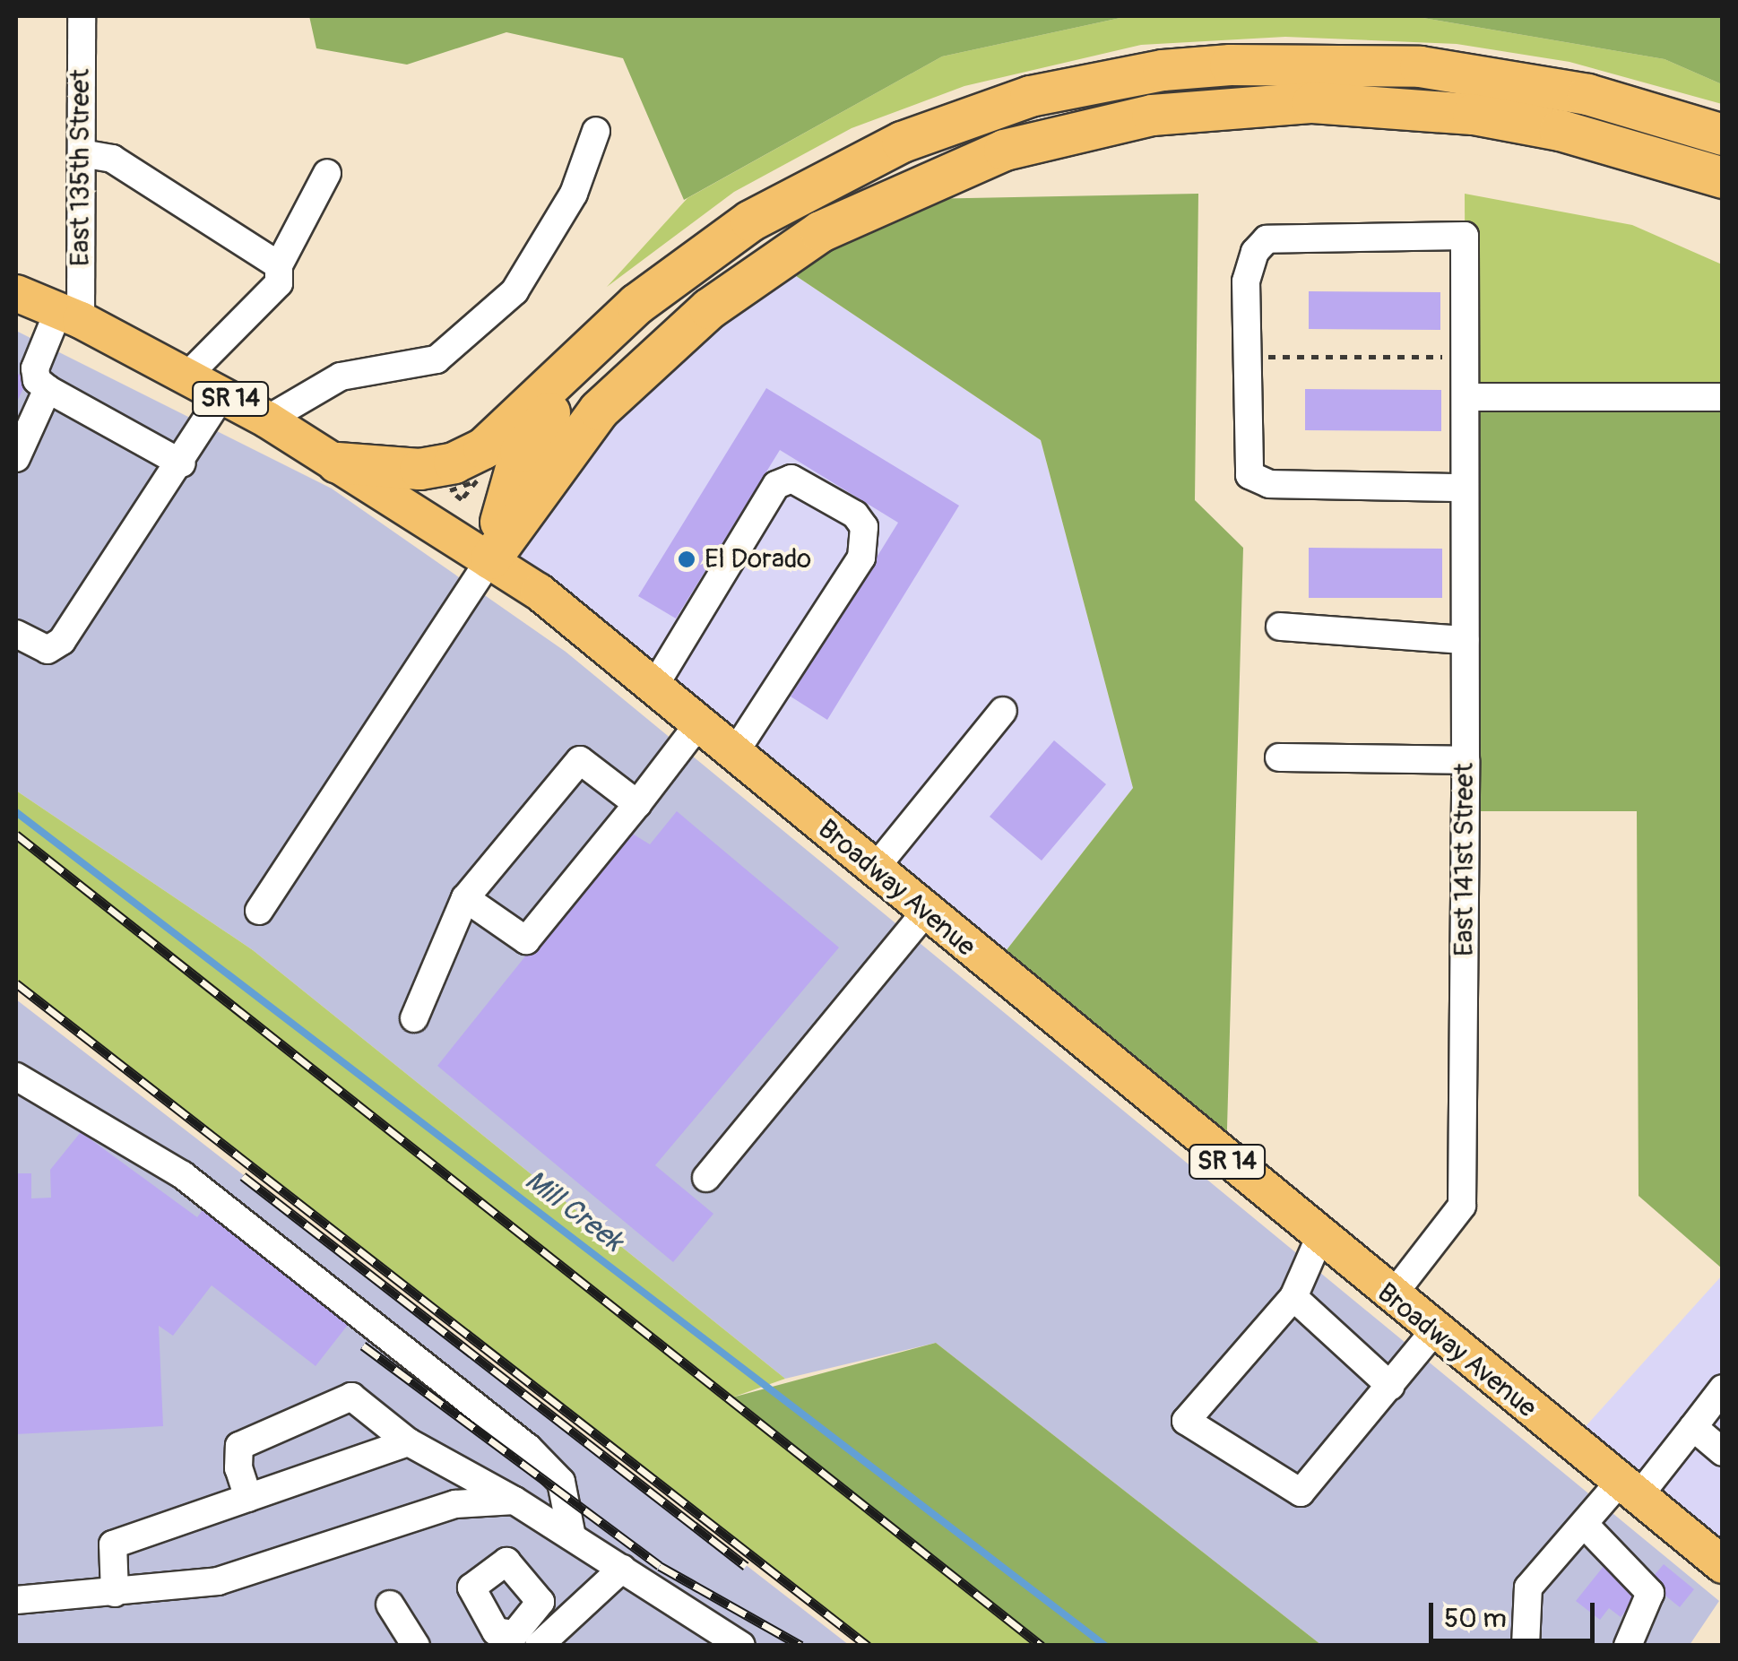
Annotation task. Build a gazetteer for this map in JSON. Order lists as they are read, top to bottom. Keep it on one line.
{"streets":{"main road":["SR 14","Broadway Avenue"],"street":["East 135th Street","East 141st Street"]},"crossings":[["East 135th Street","Broadway Avenue"],["East 141st Street","Broadway Avenue"]],"water":["Mill Creek"],"places":["El Dorado"],"scale_bar":"50 m"}
